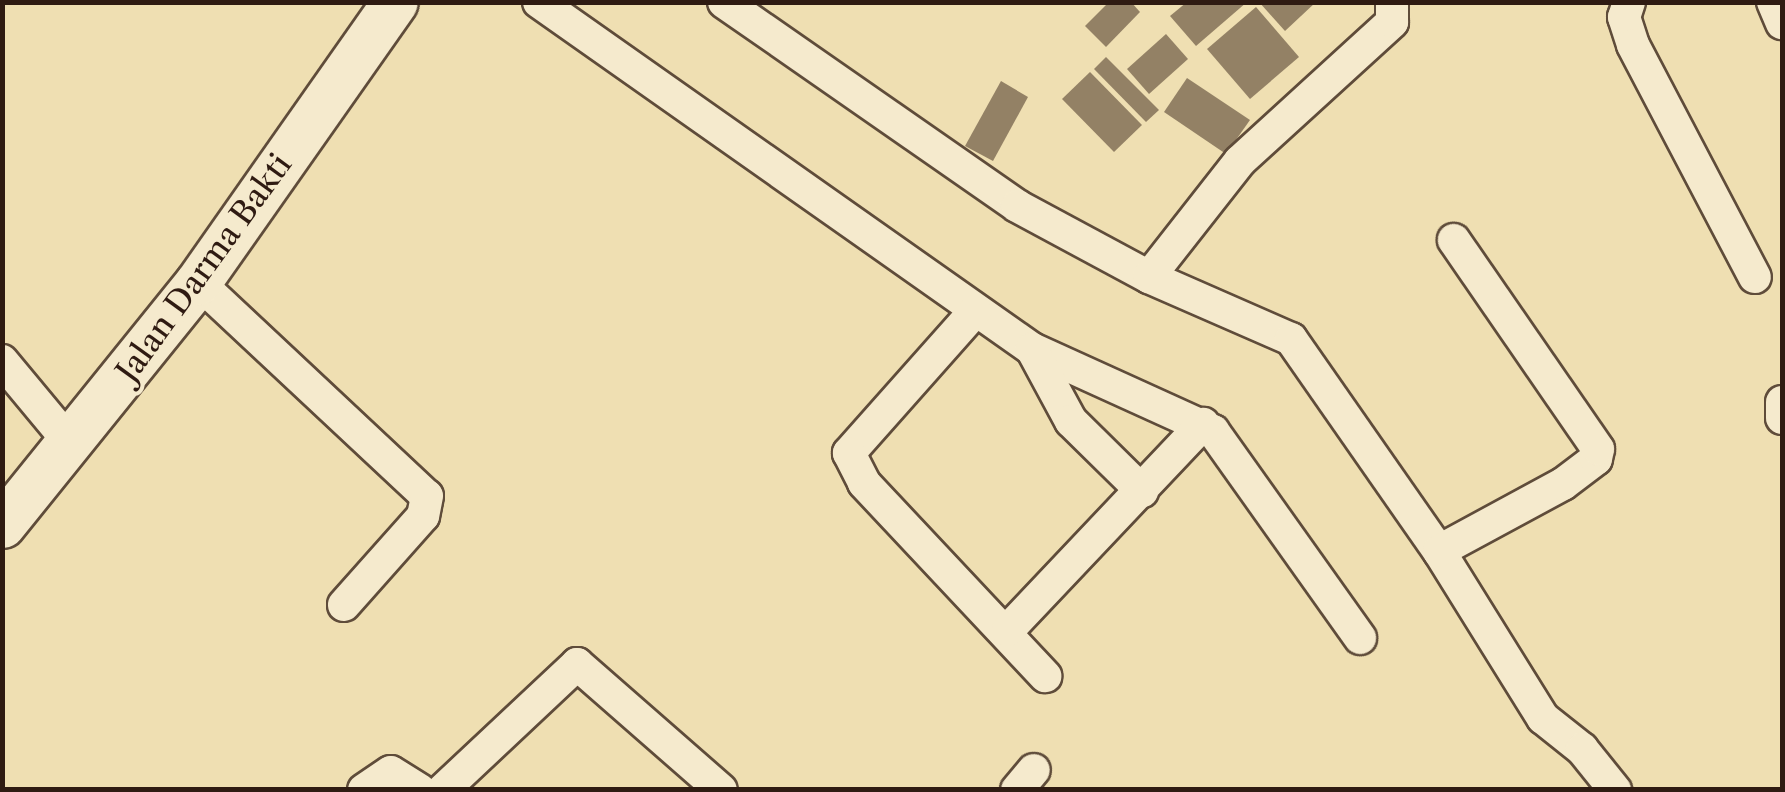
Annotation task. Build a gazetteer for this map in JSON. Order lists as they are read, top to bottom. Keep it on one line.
{"streets":{"street":["Jalan Darma Bakti"]}}
